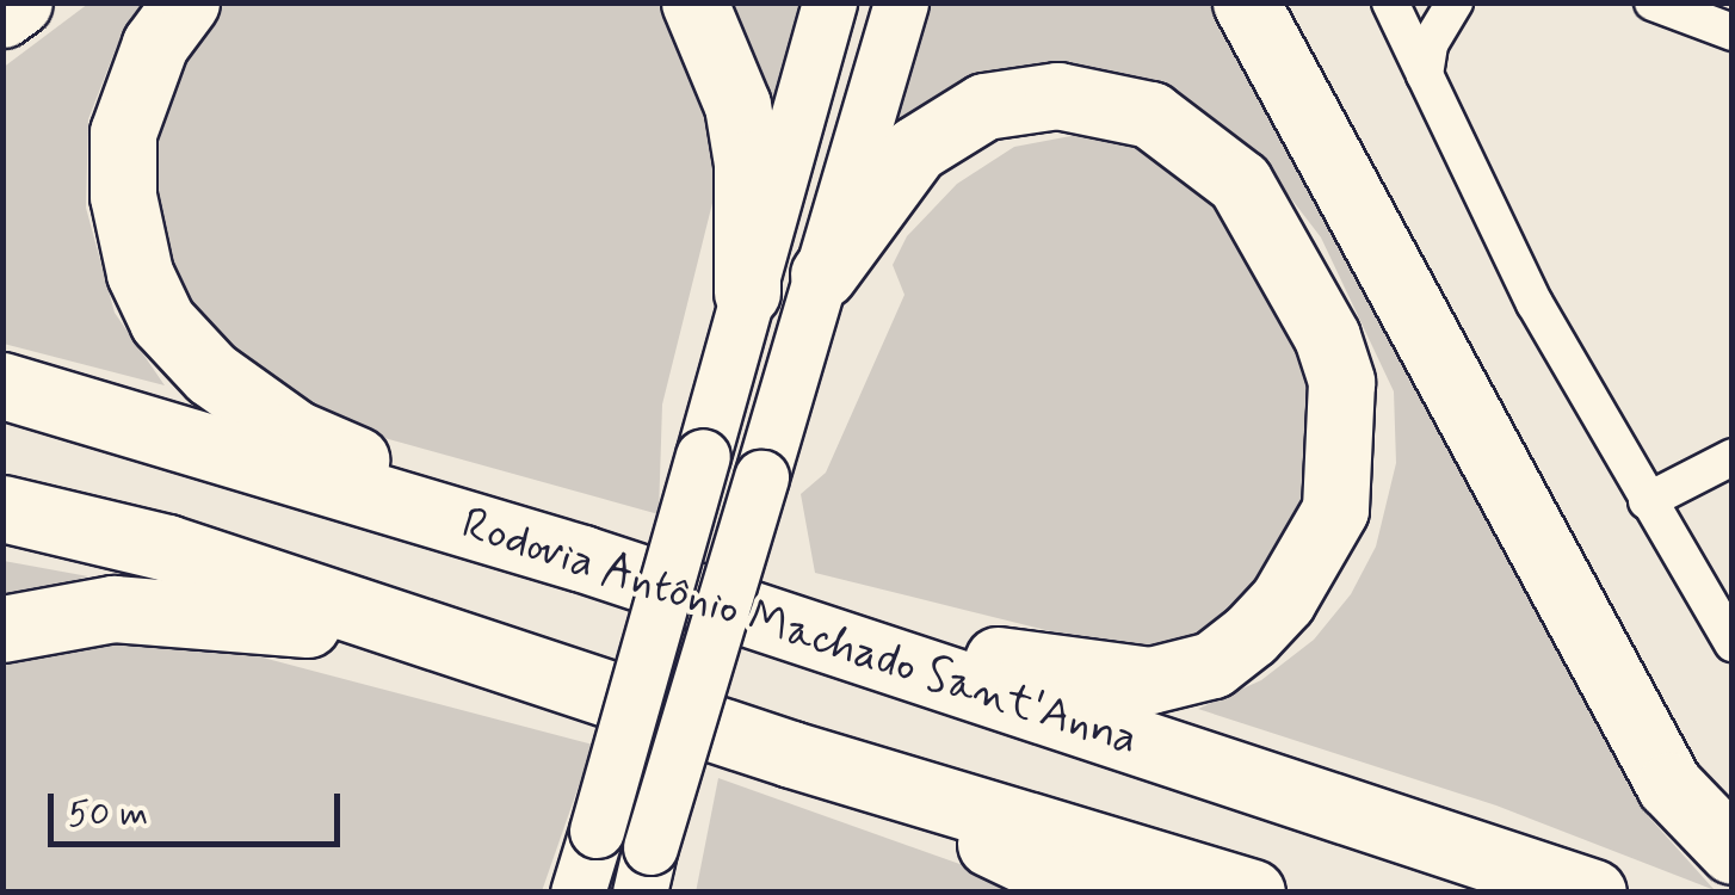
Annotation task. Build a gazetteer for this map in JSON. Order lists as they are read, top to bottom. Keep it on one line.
{"streets":{"highway":["Rodovia Antônio Machado Sant'Anna"]},"scale_bar":"50 m"}
